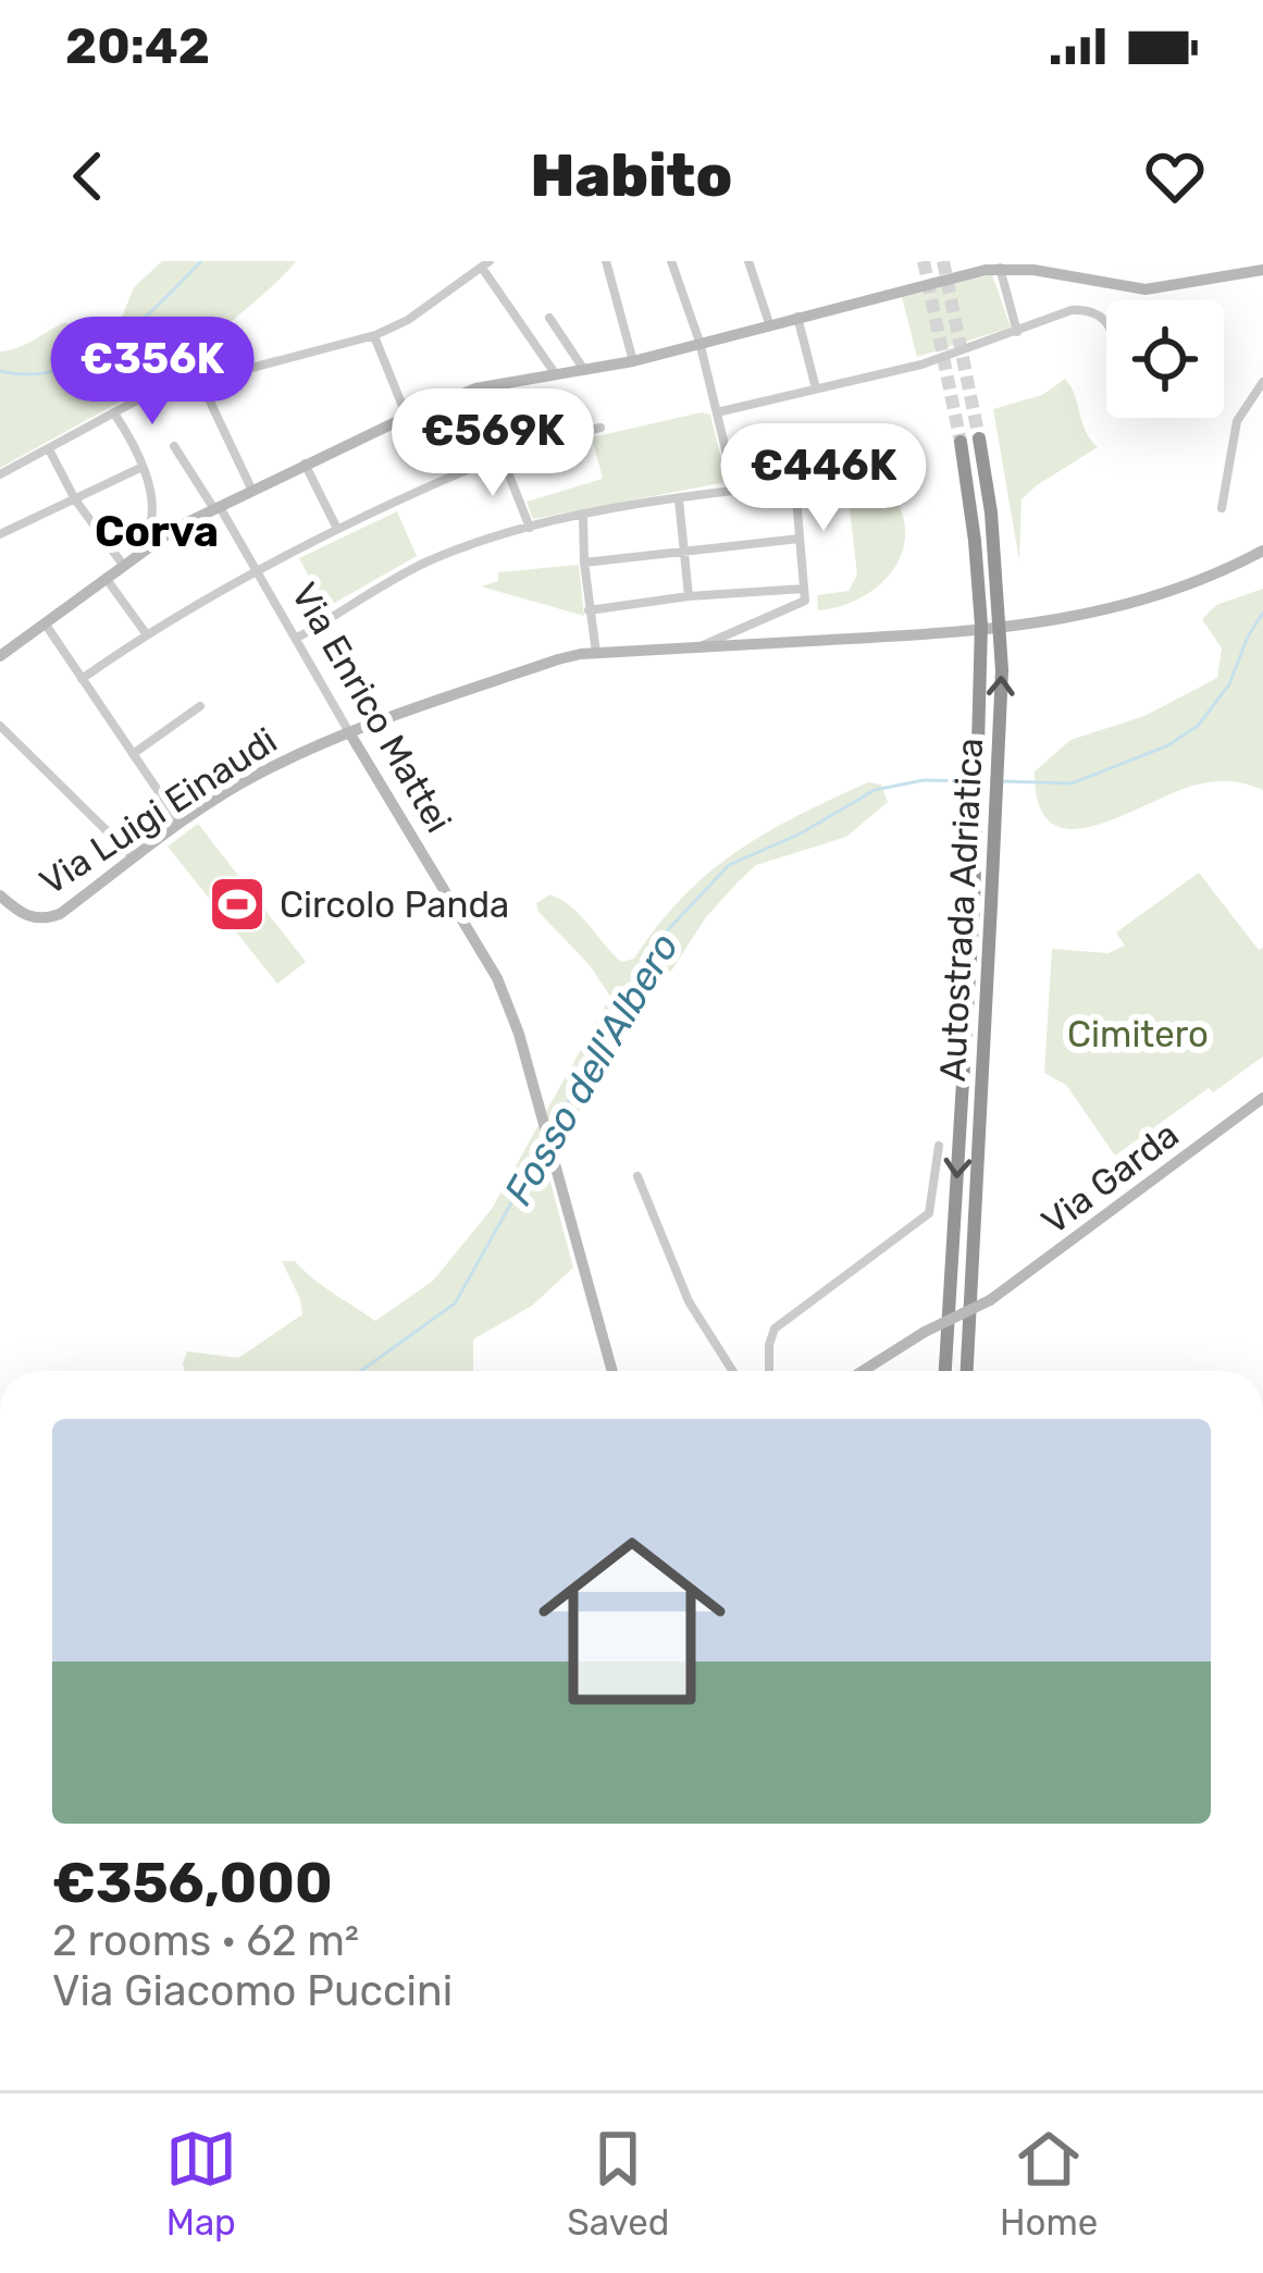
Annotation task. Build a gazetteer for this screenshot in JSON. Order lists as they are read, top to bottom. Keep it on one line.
{"streets":{"highway":["Autostrada Adriatica"],"street":["Via Enrico Mattei","Via Luigi Einaudi","Via Garda"]},"crossings":[["Via Enrico Mattei","Via Luigi Einaudi"]],"districts":["Corva"],"water":["Fosso dell'Albero"],"parks":["Cimitero"],"places":{"sports":["Circolo Panda"]},"page":{"status":"20:42","header":"Habito","price":["€356K","€569K","€446K"],"list":[{"name":"€356,000","note":"2 rooms · 62 m² · Via Giacomo Puccini"}],"tabs":["Map","Saved","Home"]}}
